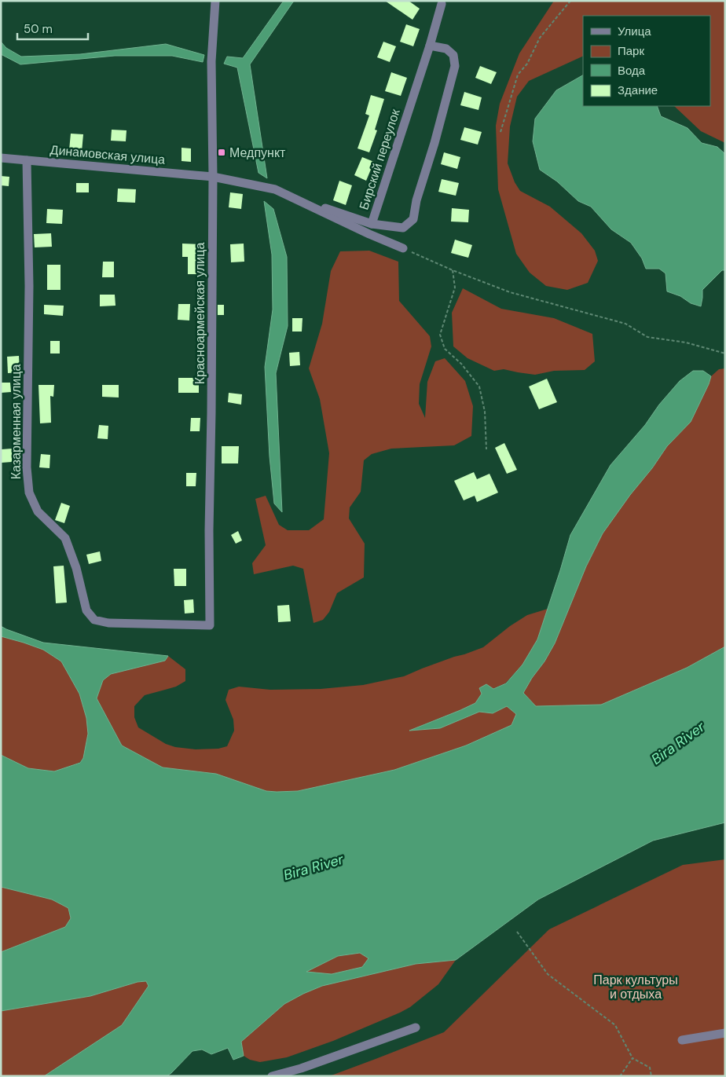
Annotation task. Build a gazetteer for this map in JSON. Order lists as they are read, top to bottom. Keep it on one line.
{"streets":{"street":["Динамовская улица","Бирский переулок","Красноармейская улица","Казарменная улица"]},"crossings":[["Динамовская улица","Бирский переулок"],["Динамовская улица","Красноармейская улица"],["Динамовская улица","Казарменная улица"],["Красноармейская улица","Казарменная улица"]],"water":["Bira River"],"parks":["Парк культуры и отдыха"],"places":{"transit":["Медпункт"]},"legend":["Улица","Парк","Вода","Здание"],"scale_bar":"50 m"}
